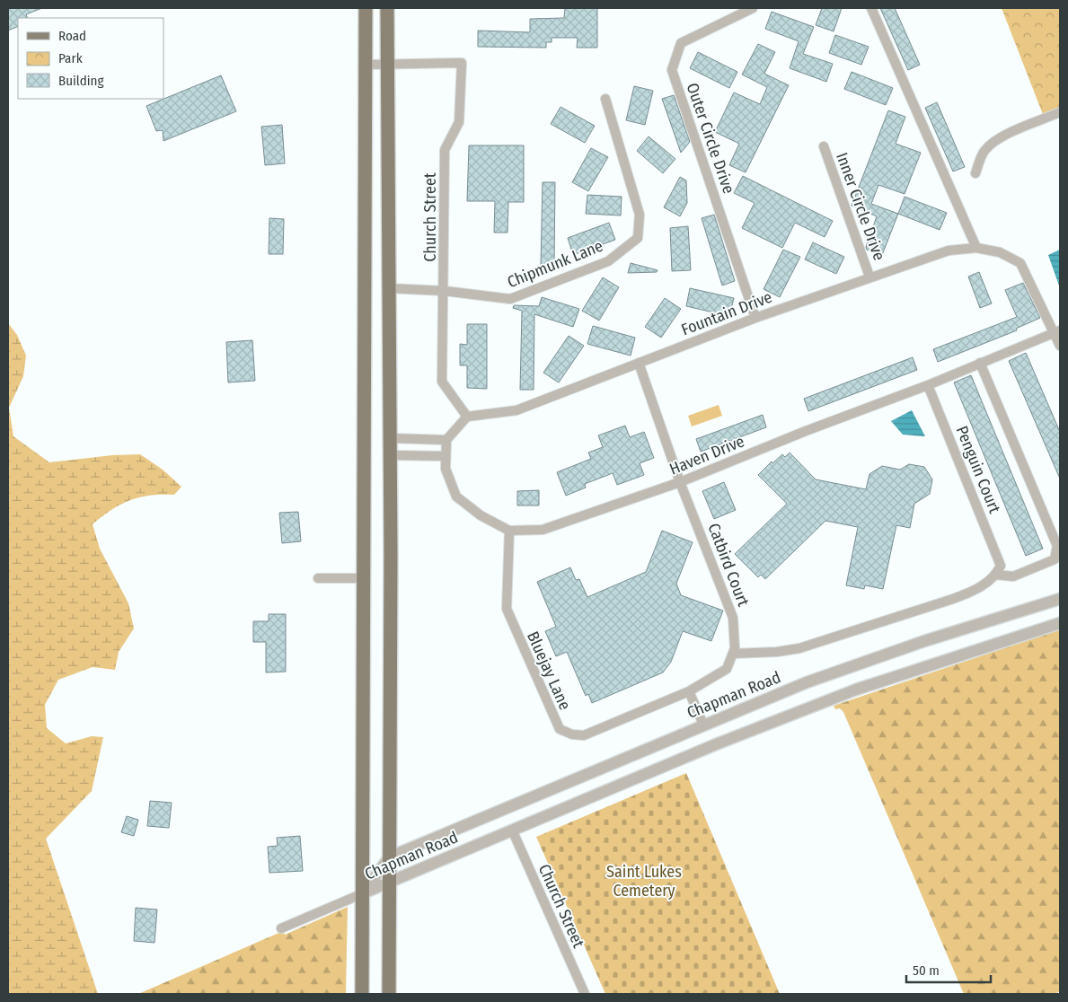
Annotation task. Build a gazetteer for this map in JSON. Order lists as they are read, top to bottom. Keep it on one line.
{"streets":{"street":["Outer Circle Drive","Inner Circle Drive","Church Street","Chipmunk Lane","Fountain Drive","Haven Drive","Penguin Court","Catbird Court","Bluejay Lane","Chapman Road"]},"crossings":[["Outer Circle Drive","Fountain Drive"],["Inner Circle Drive","Fountain Drive"],["Church Street","Chipmunk Lane"],["Church Street","Fountain Drive"],["Church Street","Chapman Road"],["Fountain Drive","Haven Drive"],["Fountain Drive","Catbird Court"],["Haven Drive","Penguin Court"],["Haven Drive","Catbird Court"],["Haven Drive","Bluejay Lane"],["Catbird Court","Bluejay Lane"]],"parks":["Saint Lukes Cemetery"],"legend":["Road","Park","Building"],"scale_bar":"50 m"}
